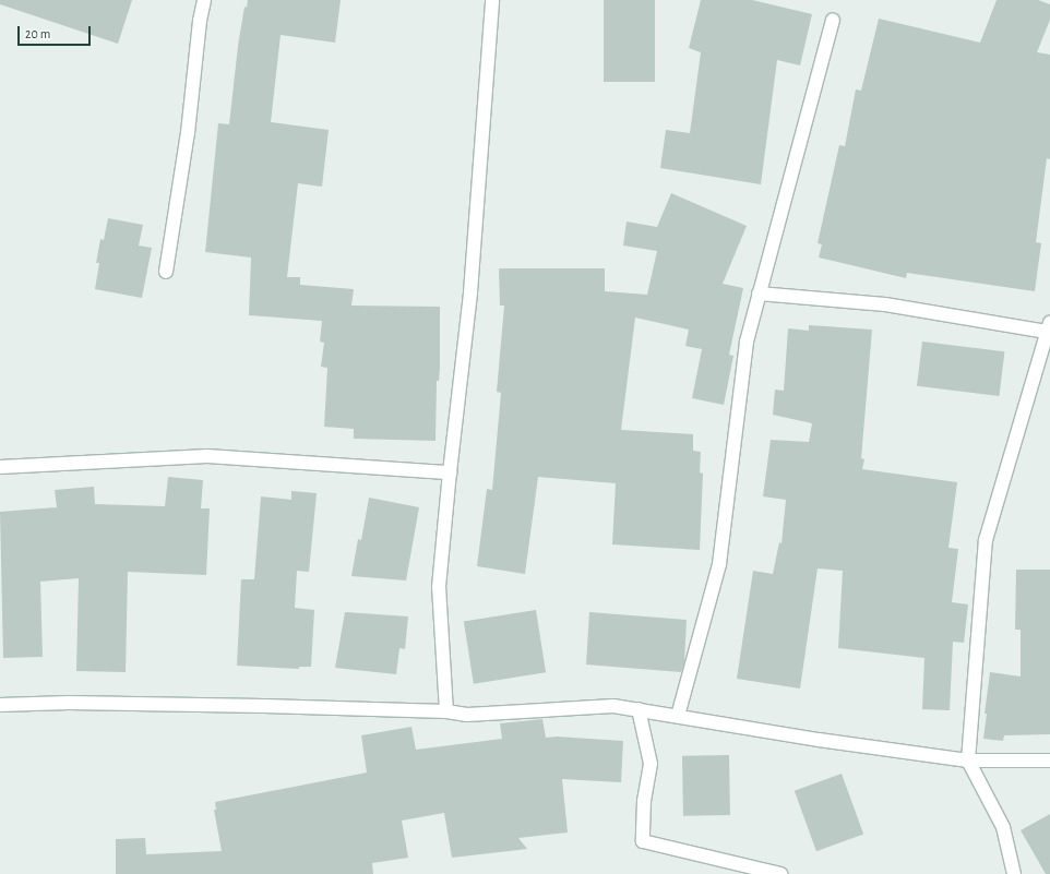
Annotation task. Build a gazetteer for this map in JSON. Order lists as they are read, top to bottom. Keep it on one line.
{"scale_bar":"20 m"}
